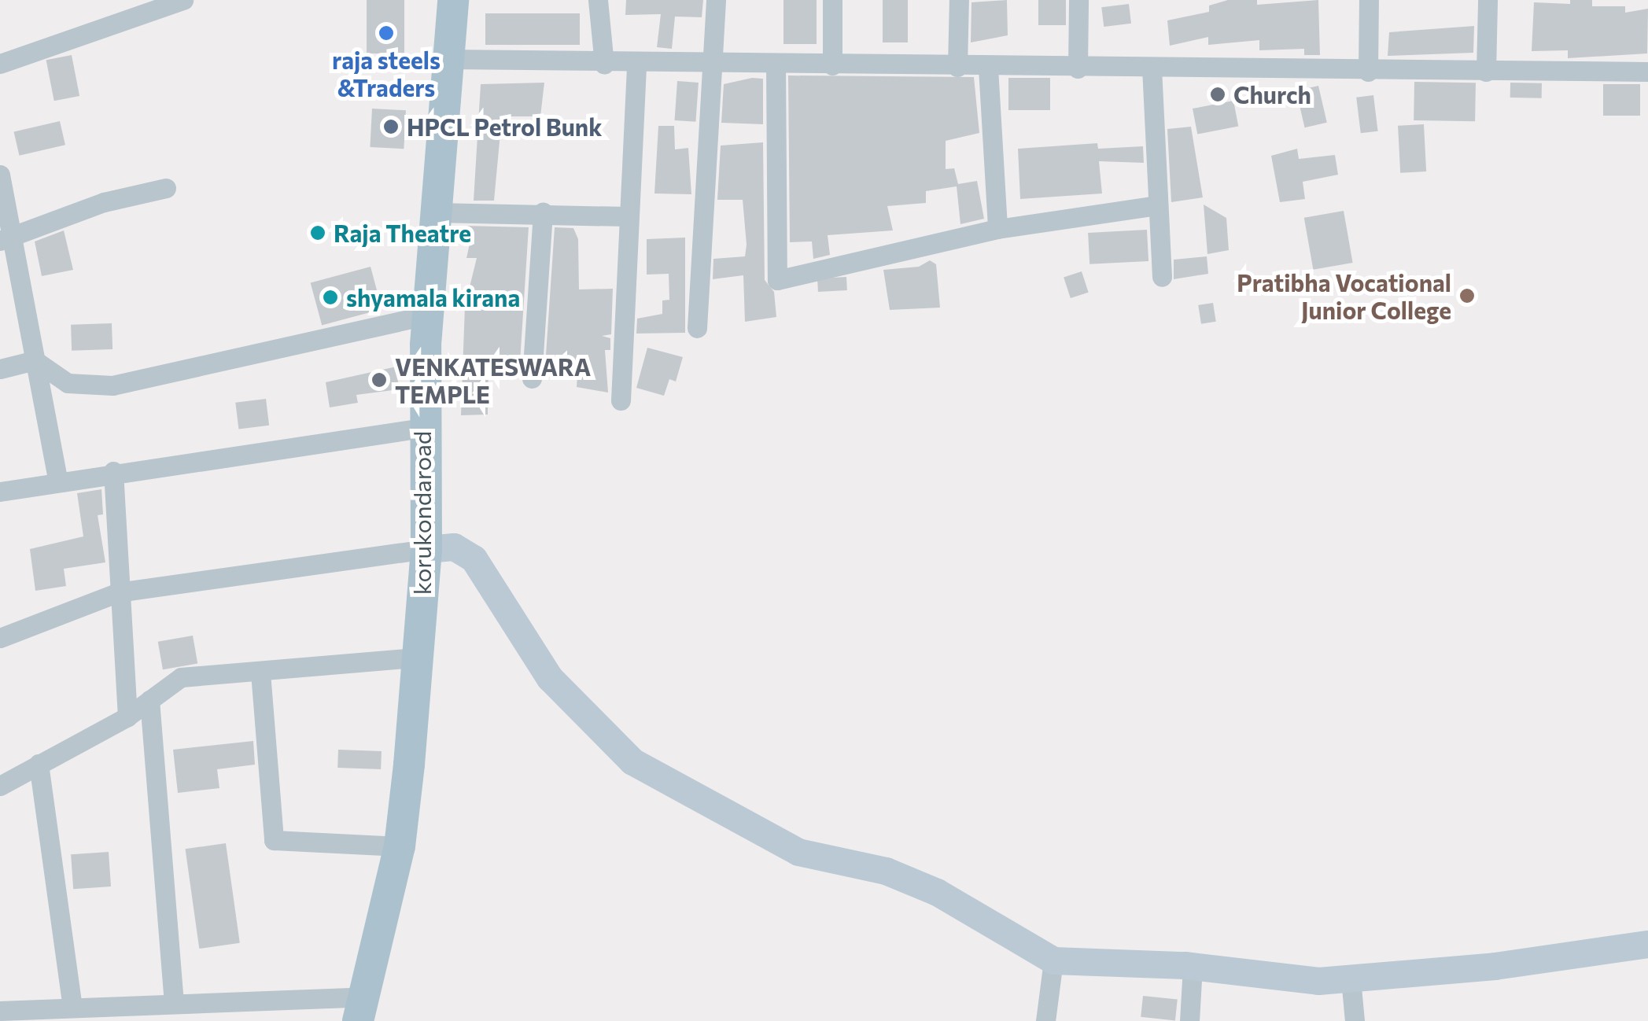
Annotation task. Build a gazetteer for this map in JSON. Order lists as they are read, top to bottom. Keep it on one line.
{"streets":{"main road":["korukondaroad"]},"places":["raja steels &Traders","Church","HPCL Petrol Bunk","Raja Theatre","Pratibha Vocational Junior College","shyamala kirana","VENKATESWARA TEMPLE"]}
